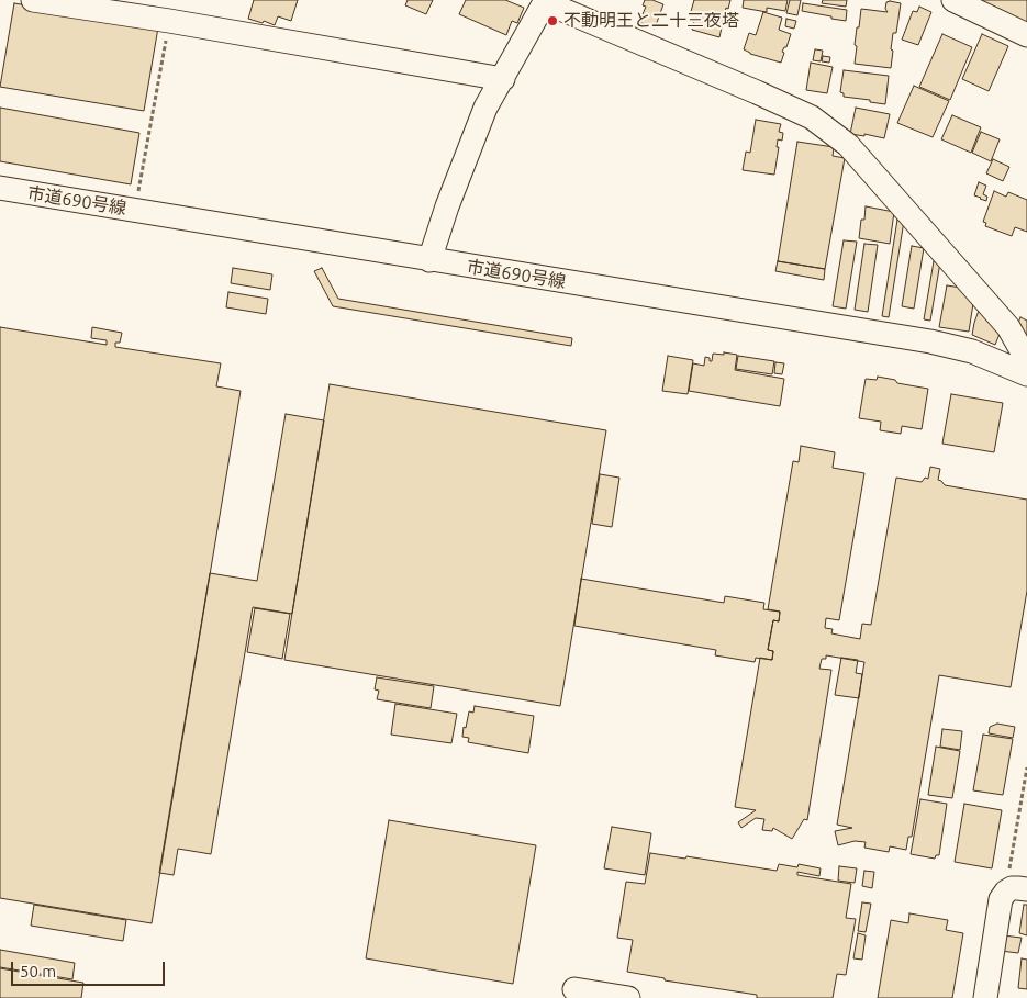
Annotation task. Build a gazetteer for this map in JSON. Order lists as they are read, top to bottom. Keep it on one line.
{"streets":{"street":["市道690号線"]},"places":["不動明王と二十三夜塔"],"scale_bar":"50 m"}
